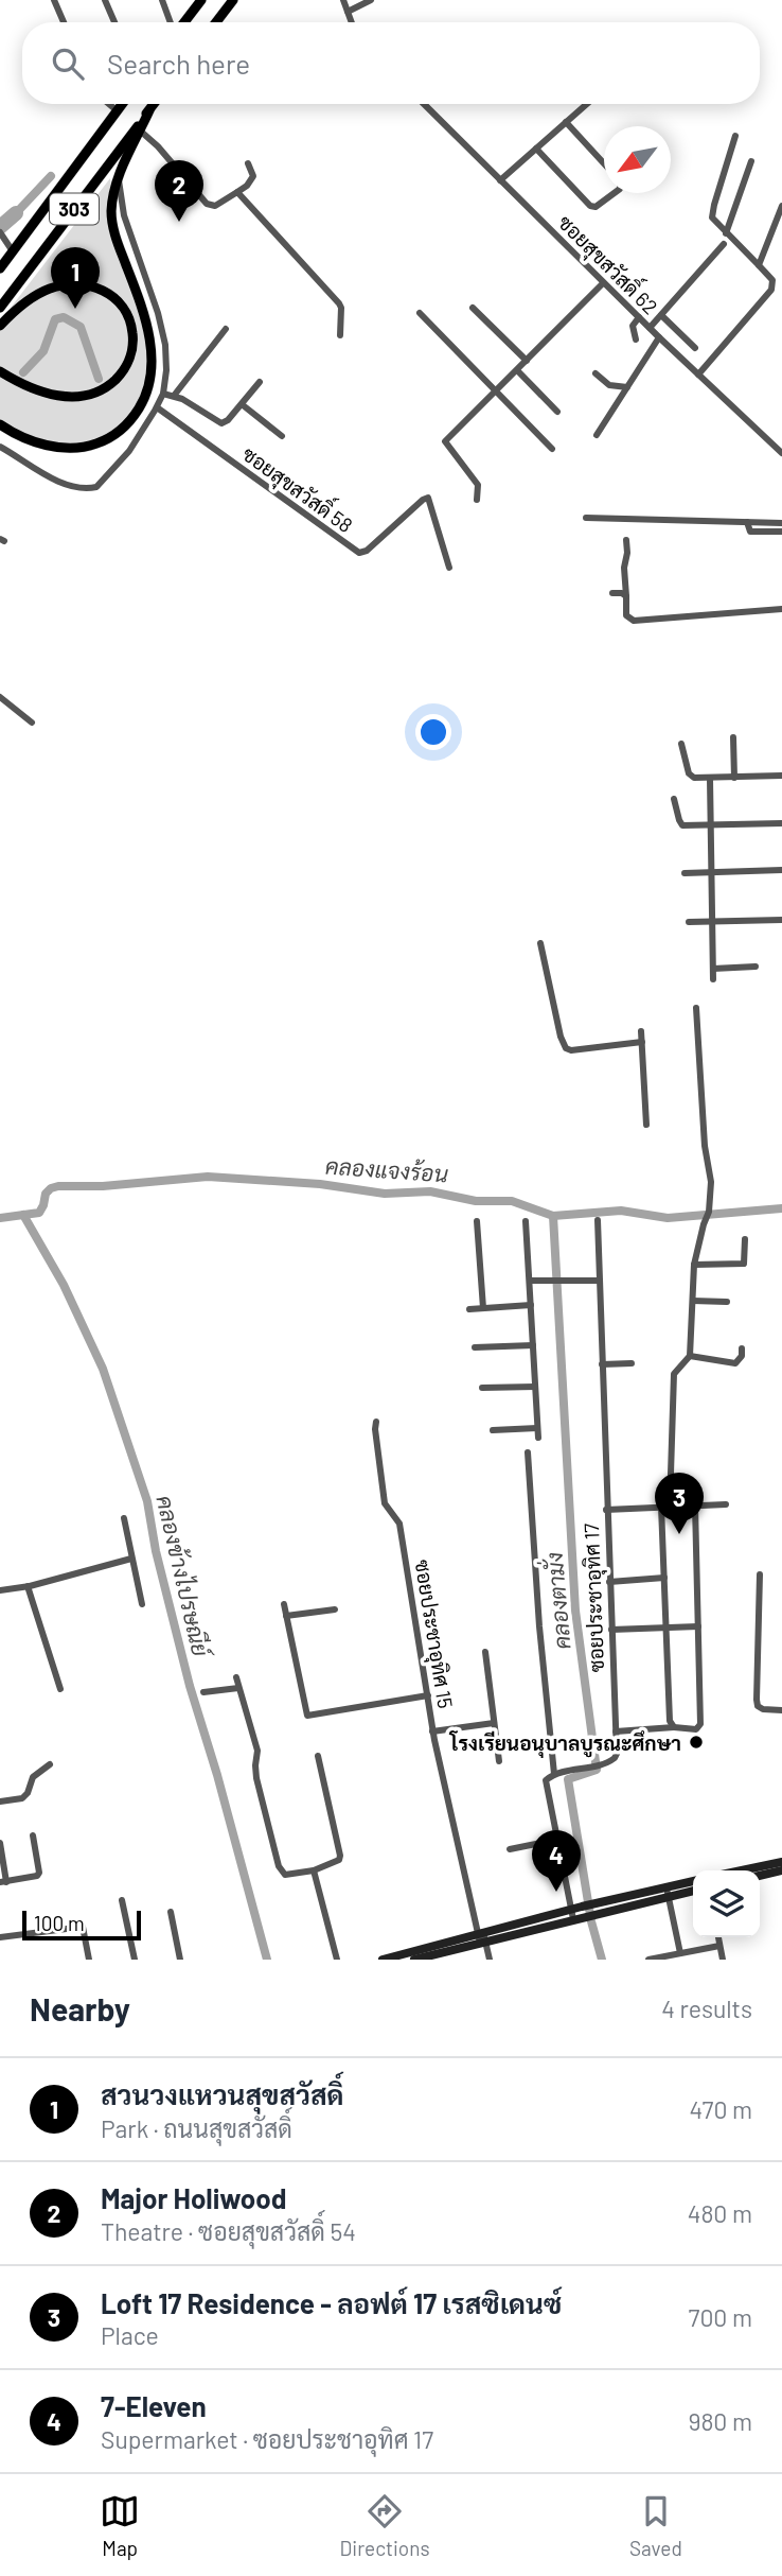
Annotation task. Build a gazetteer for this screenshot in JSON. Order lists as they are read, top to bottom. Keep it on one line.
{"streets":{"main road":["303"],"street":["ซอยสุขสวัสดิ์ 62","ซอยสุขสวัสดิ์ 58","ซอยประชาอุทิศ 17","ซอยประชาอุทิศ 15"]},"water":["คลองแจงร้อน","คลองข้างไปรษณีย์","คลองตามั่ง"],"places":["โรงเรียนอนุบาลบูรณะศึกษา"],"scale_bar":"100 m","north":"bottom left","page":{"search":"Search here","pins":["2","1","3","4"],"scale":"100 m","heading":["Nearby","4 results"],"list":[{"mark":"1","name":"สวนวงแหวนสุขสวัสดิ์","note":"Park · ถนนสุขสวัสดิ์","value":"470 m"},{"mark":"2","name":"Major Holiwood","note":"Theatre · ซอยสุขสวัสดิ์ 54","value":"480 m"},{"mark":"3","name":"Loft 17 Residence - ลอฟต์ 17 เรสซิเดนซ์","note":"Place","value":"700 m"},{"mark":"4","name":"7-Eleven","note":"Supermarket · ซอยประชาอุทิศ 17","value":"980 m"}],"nav":["Map","Directions","Saved"]}}
